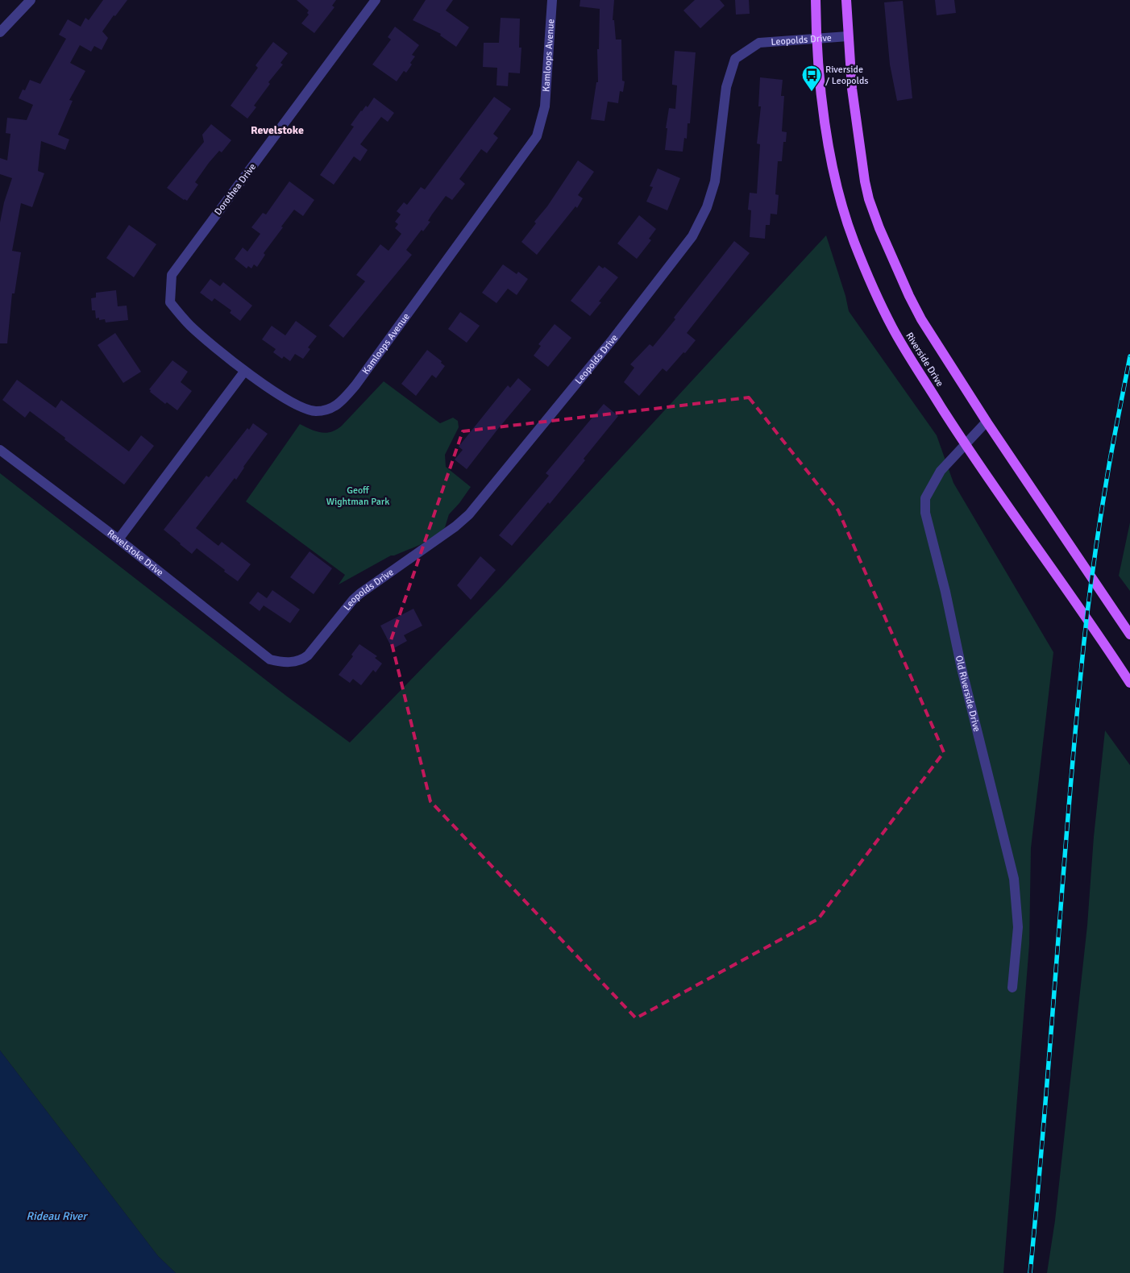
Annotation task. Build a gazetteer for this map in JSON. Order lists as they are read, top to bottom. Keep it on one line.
{"streets":{"main road":["Riverside Drive"],"street":["Leopolds Drive","Kamloops Avenue","Dorothea Drive","Revelstoke Drive","Old Riverside Drive"]},"crossings":[["Leopolds Drive","Riverside Drive"],["Leopolds Drive","Revelstoke Drive"],["Kamloops Avenue","Dorothea Drive"],["Riverside Drive","Old Riverside Drive"]],"districts":["Revelstoke"],"water":["Rideau River"],"parks":["Geoff Wightman Park"],"places":{"bus stop":["Riverside / Leopolds"]}}
